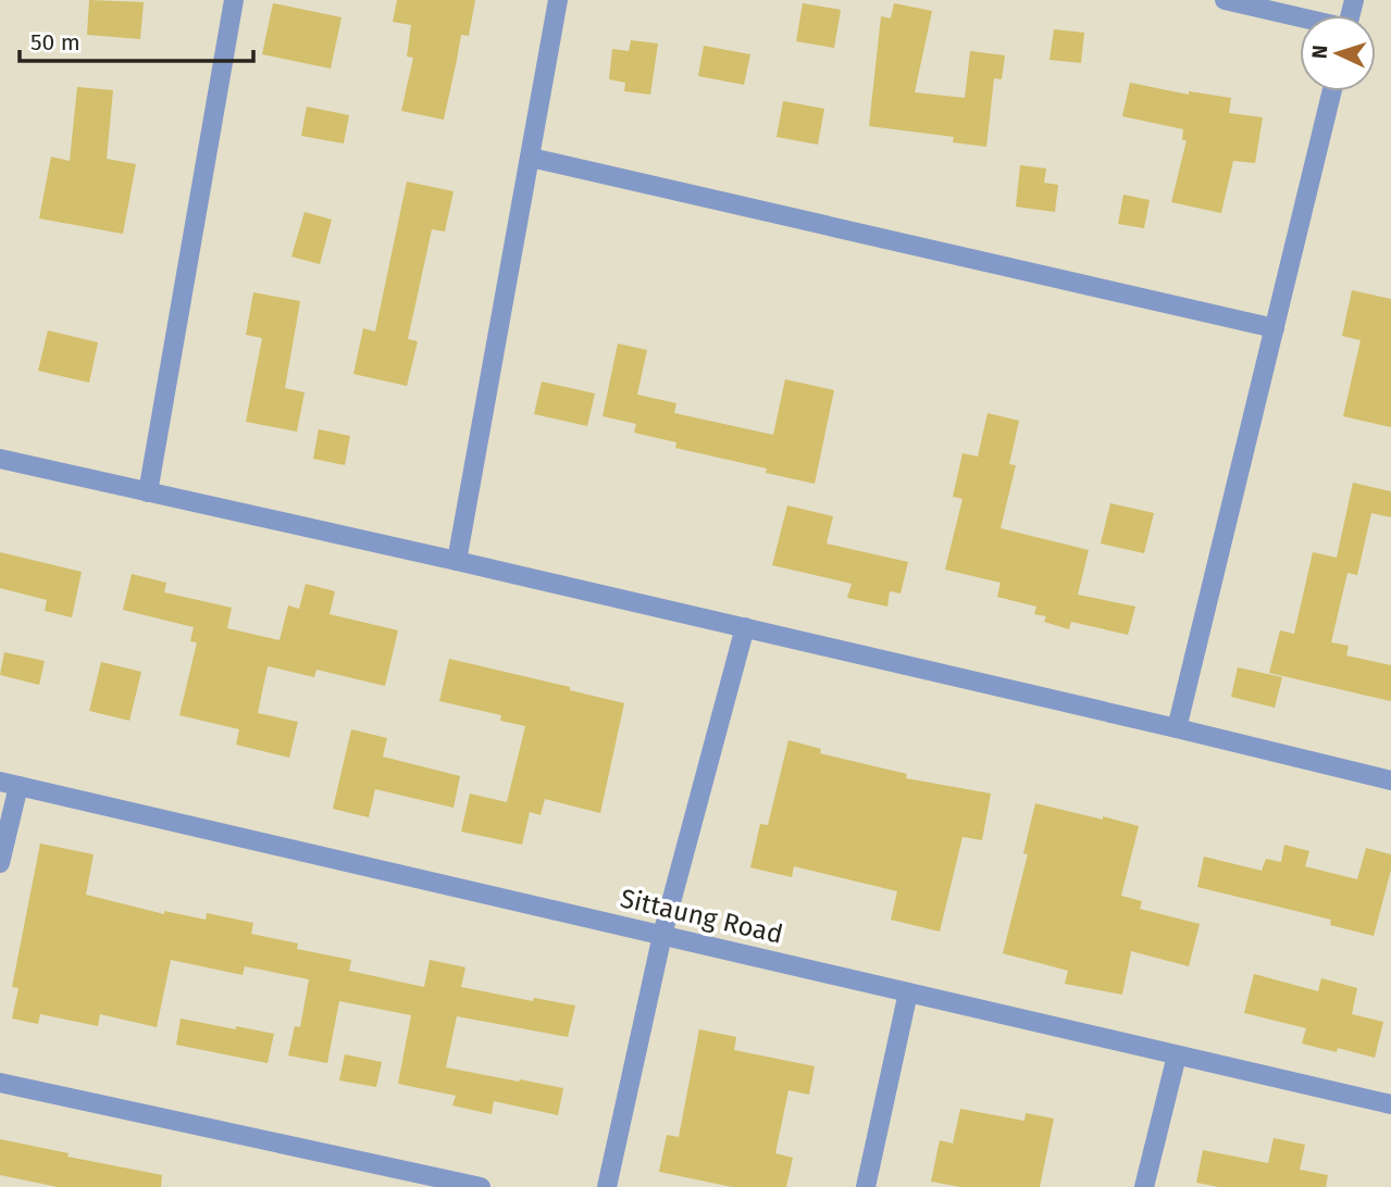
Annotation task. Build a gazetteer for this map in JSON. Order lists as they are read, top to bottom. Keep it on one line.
{"streets":{"street":["Sittaung Road"]},"scale_bar":"50 m","north":"left"}
